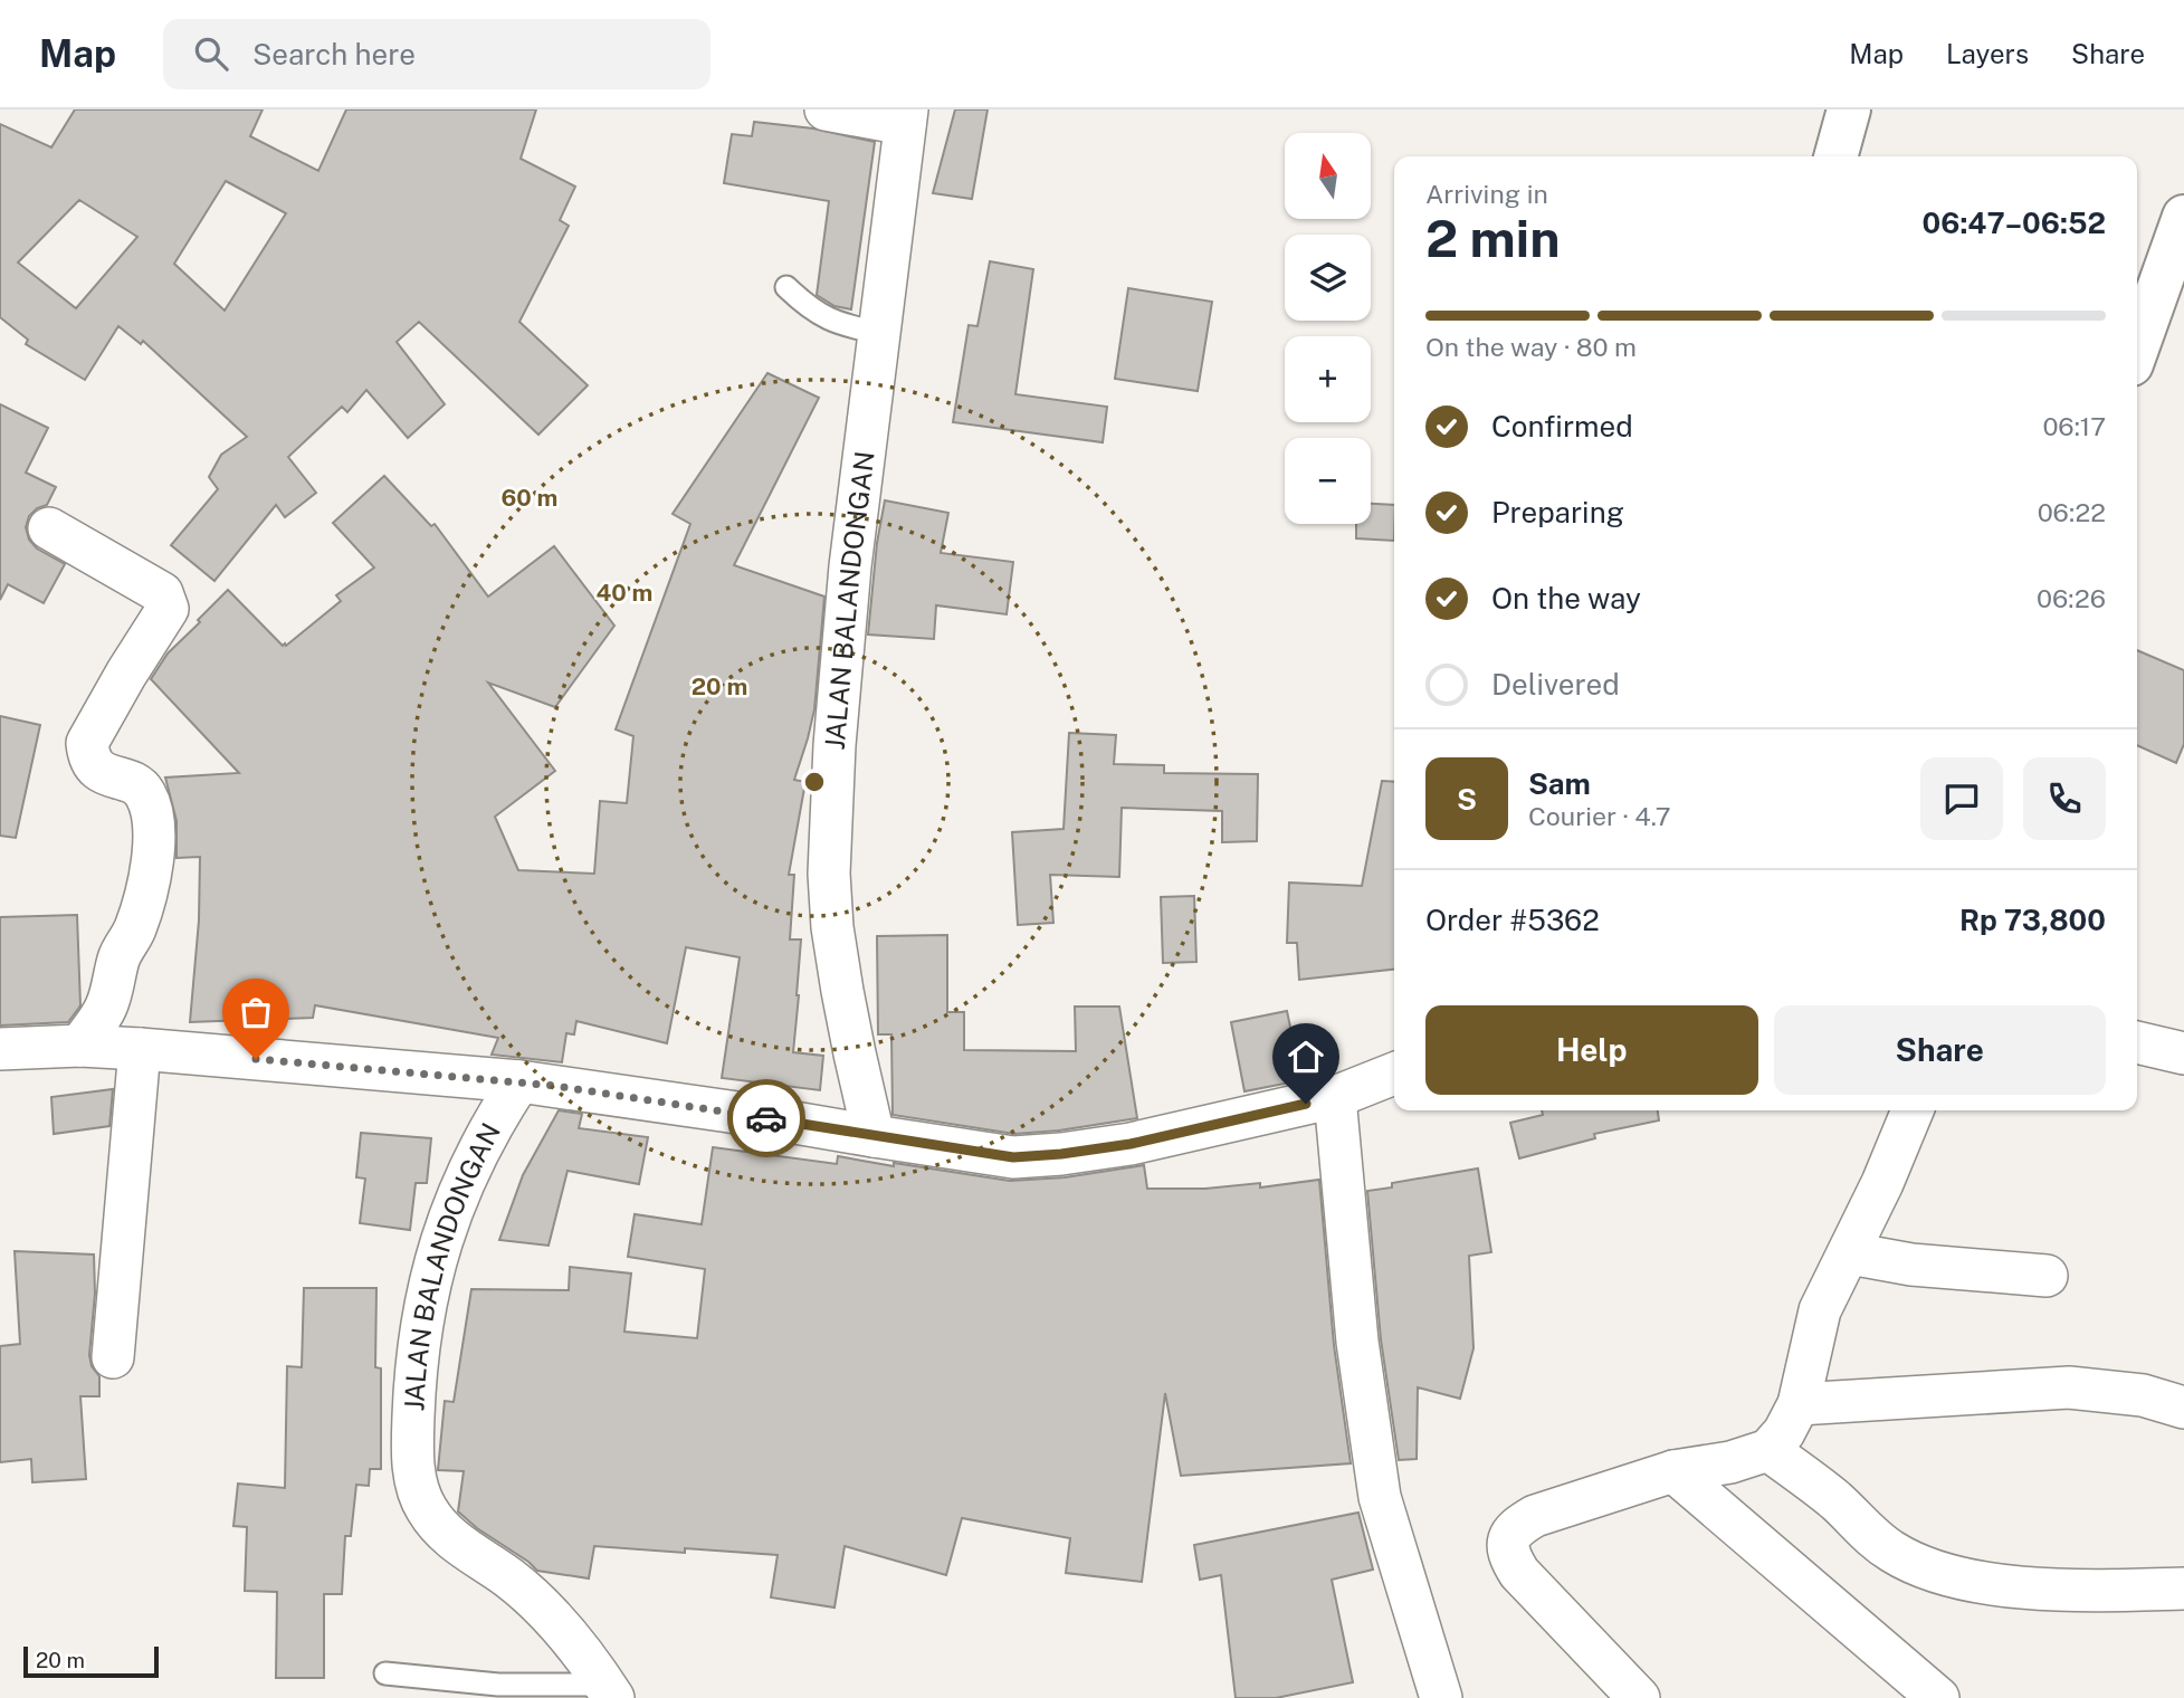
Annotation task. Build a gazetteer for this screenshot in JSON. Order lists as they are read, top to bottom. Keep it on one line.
{"streets":{"street":["JALAN BALANDONGAN"]},"scale_bar":"20 m","north":"top","page":{"header":"Map","search":"Search here","nav":["Map","Layers","Share"],"map_buttons":["+","−"],"heading":["2 min","Arriving in","06:47–06:52"],"panel":["Sam","Courier · 4.7","Order #5362","Rp 73,800"],"bar":"On the way · 80 m","list":[["Confirmed","06:17"],["Preparing","06:22"],["On the way","06:26"],"Delivered"],"round":"S","buttons":["Help","Share"],"scale":"20 m"},"rings":["60 m","40 m","20 m"]}
